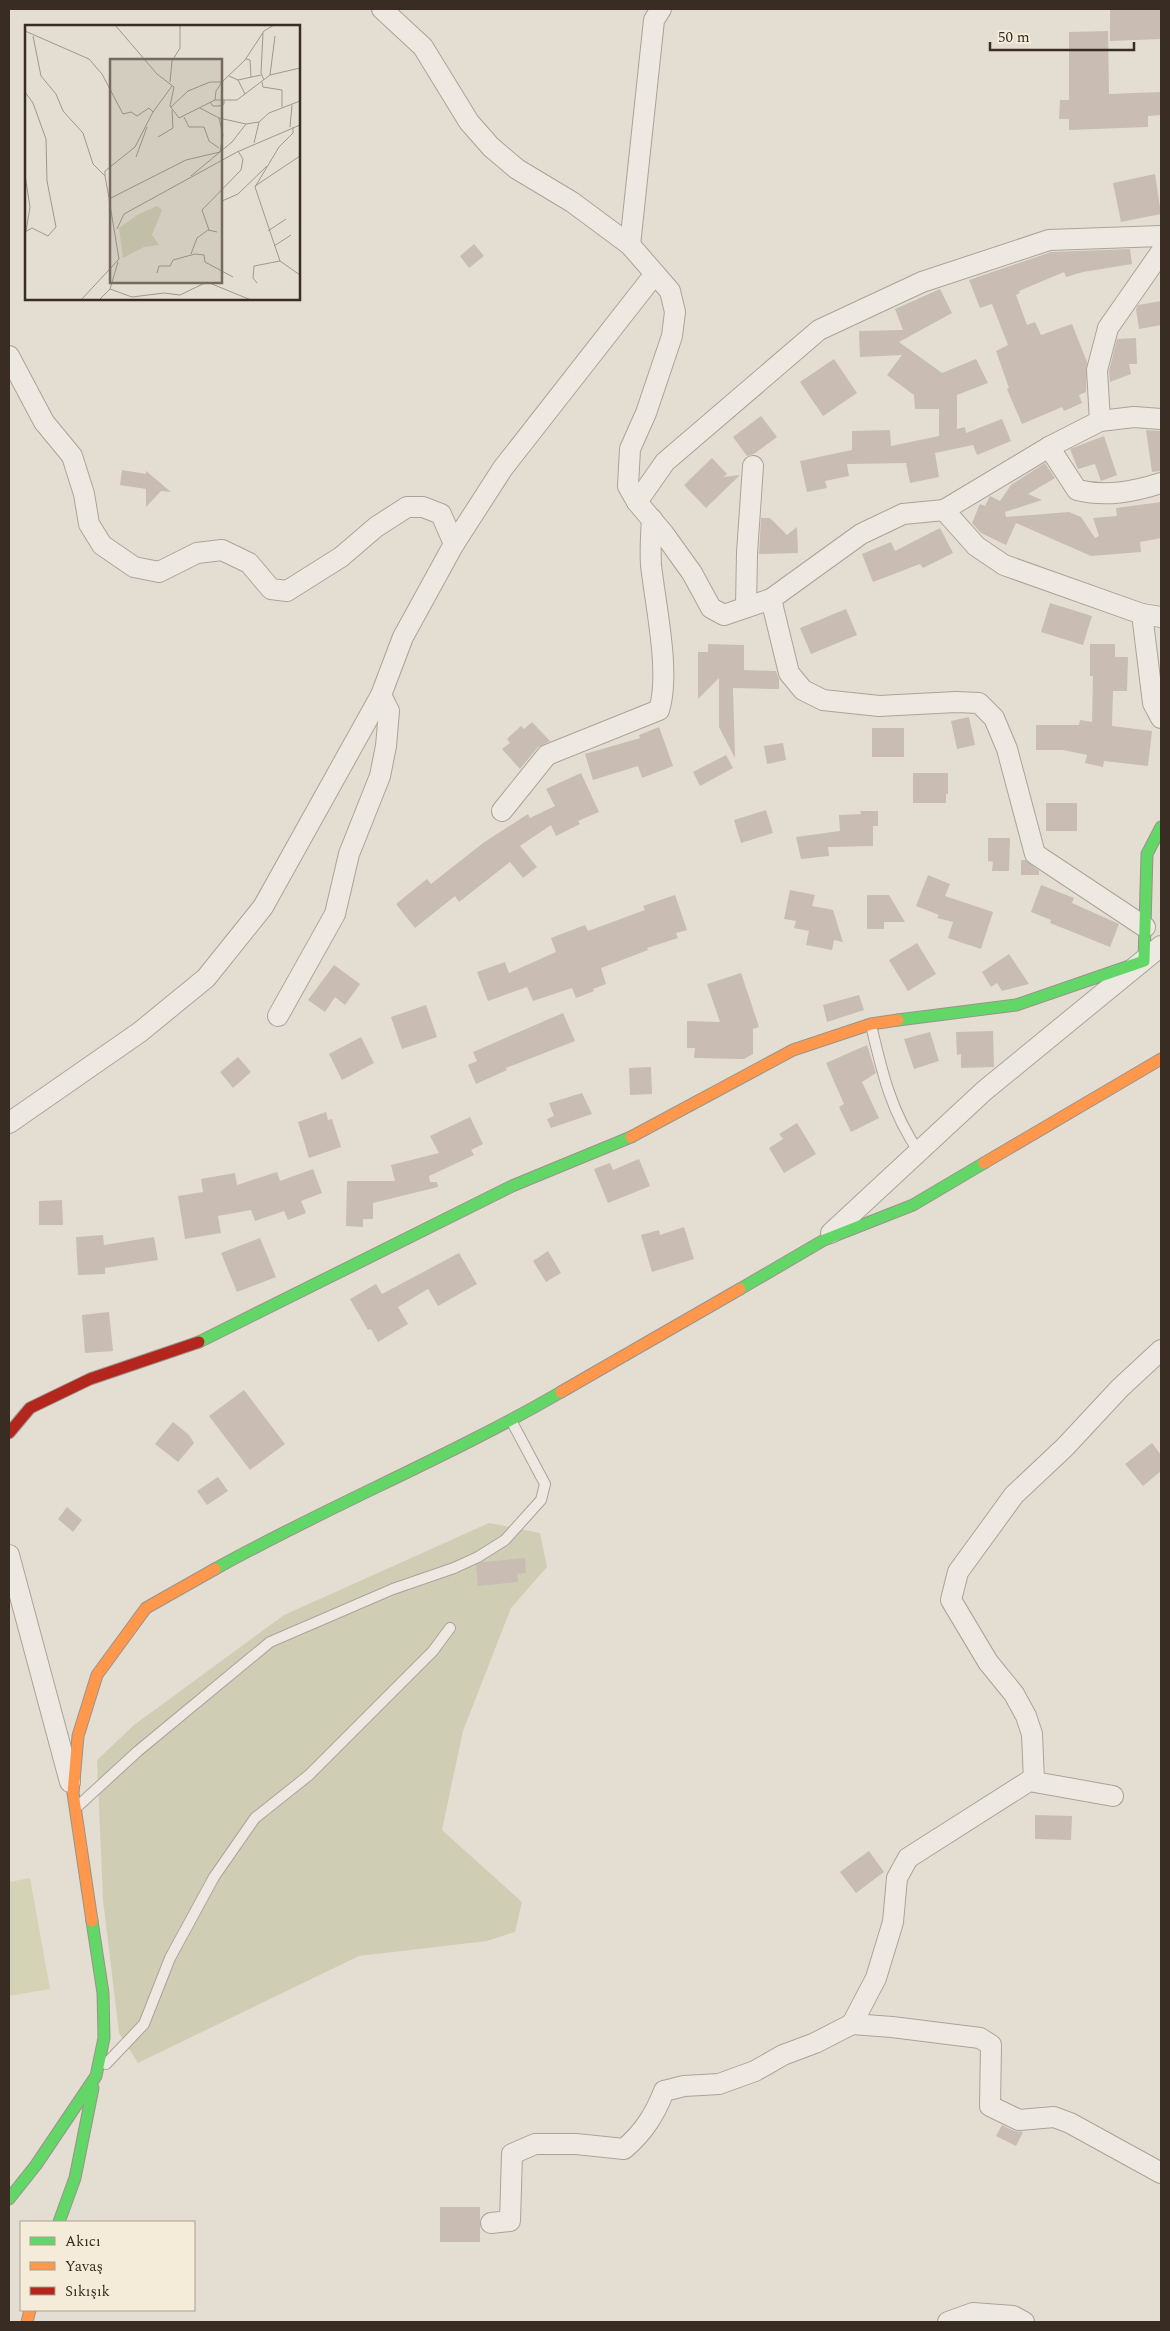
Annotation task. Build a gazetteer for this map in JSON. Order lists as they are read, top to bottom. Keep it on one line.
{"legend":["Akıcı","Yavaş","Sıkışık"],"scale_bar":"50 m"}
